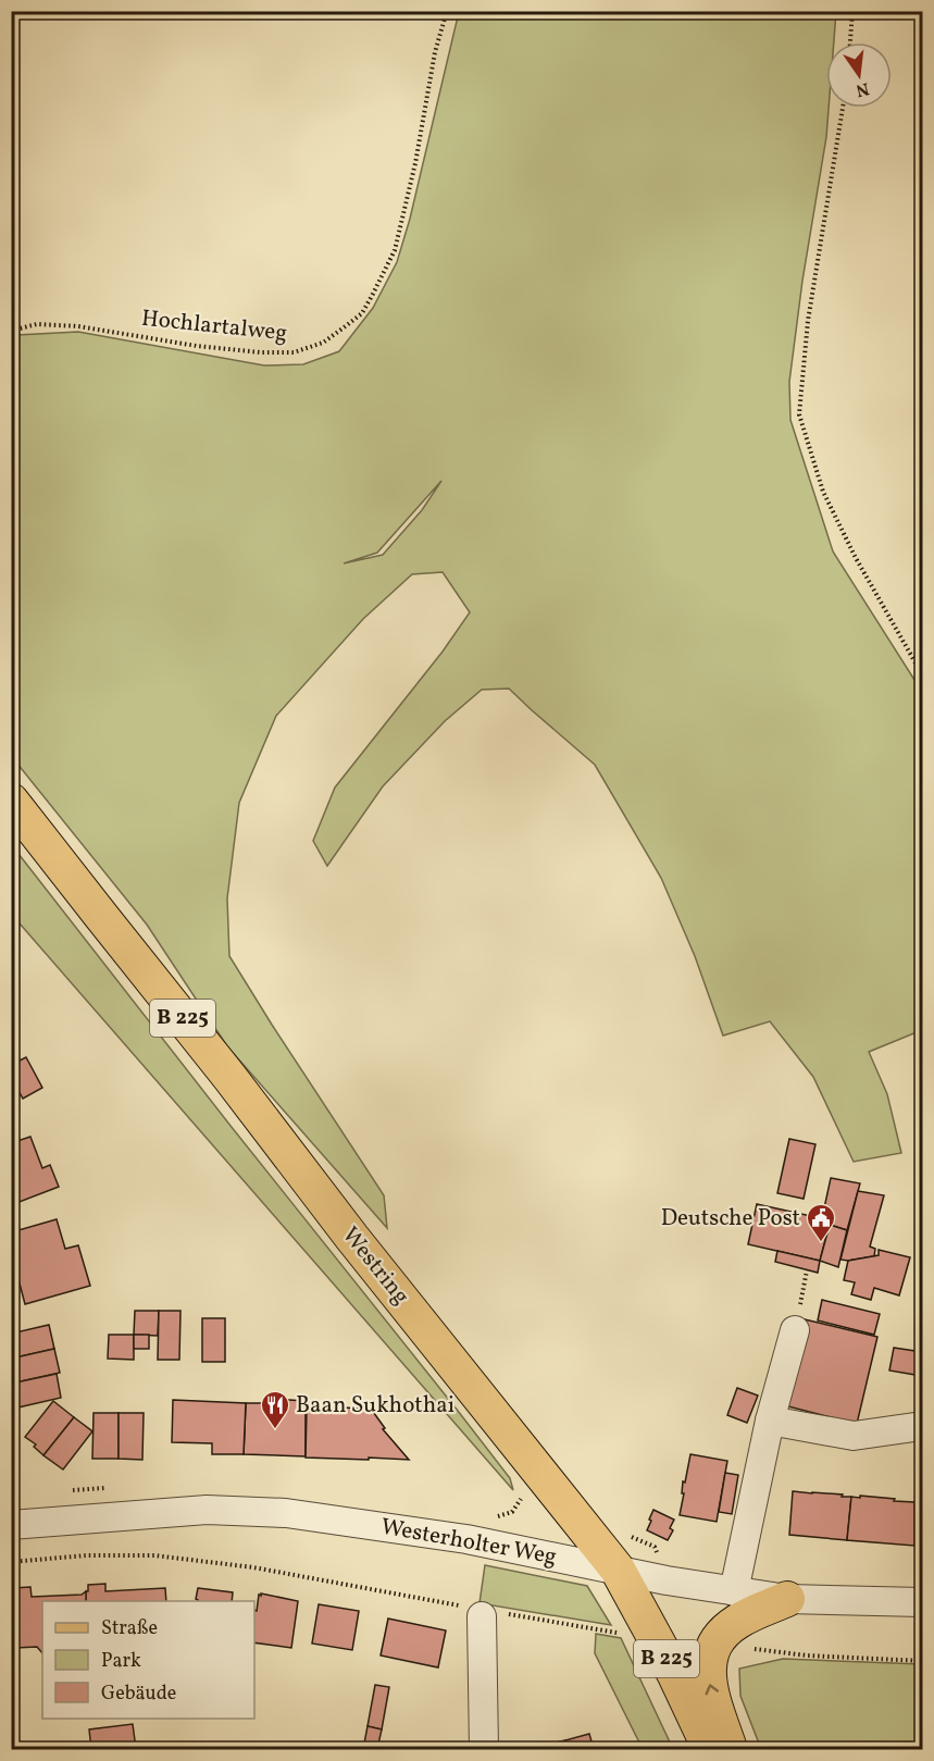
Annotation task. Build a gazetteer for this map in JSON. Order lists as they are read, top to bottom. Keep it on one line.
{"streets":{"main road":["B 225","Westring"],"street":["Westerholter Weg"],"path":["Hochlartalweg"]},"crossings":[["Westring","Westerholter Weg"]],"places":{"public building":["Deutsche Post"],"restaurant":["Baan Sukhothai"]},"legend":["Straße","Park","Gebäude"],"north":"bottom"}
